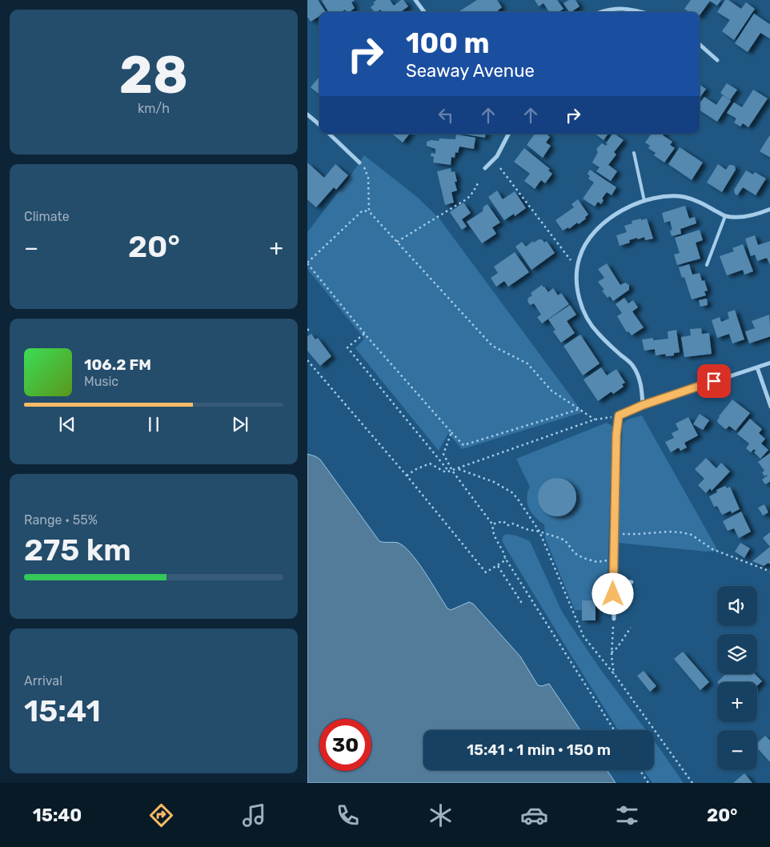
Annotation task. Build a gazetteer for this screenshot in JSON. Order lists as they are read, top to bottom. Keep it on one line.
{"page":{"tile":[["28","km/h"],"Climate",["Range · 55%","275 km"],["Arrival","15:41"]],"turn":["100 m","Seaway Avenue"],"heat":["−","20°","+"],"song":["106.2 FM","Music"],"map_buttons":["+","−"],"limit":"30","trip":"15:41 · 1 min · 150 m","tabs":["15:40","20°"]}}
